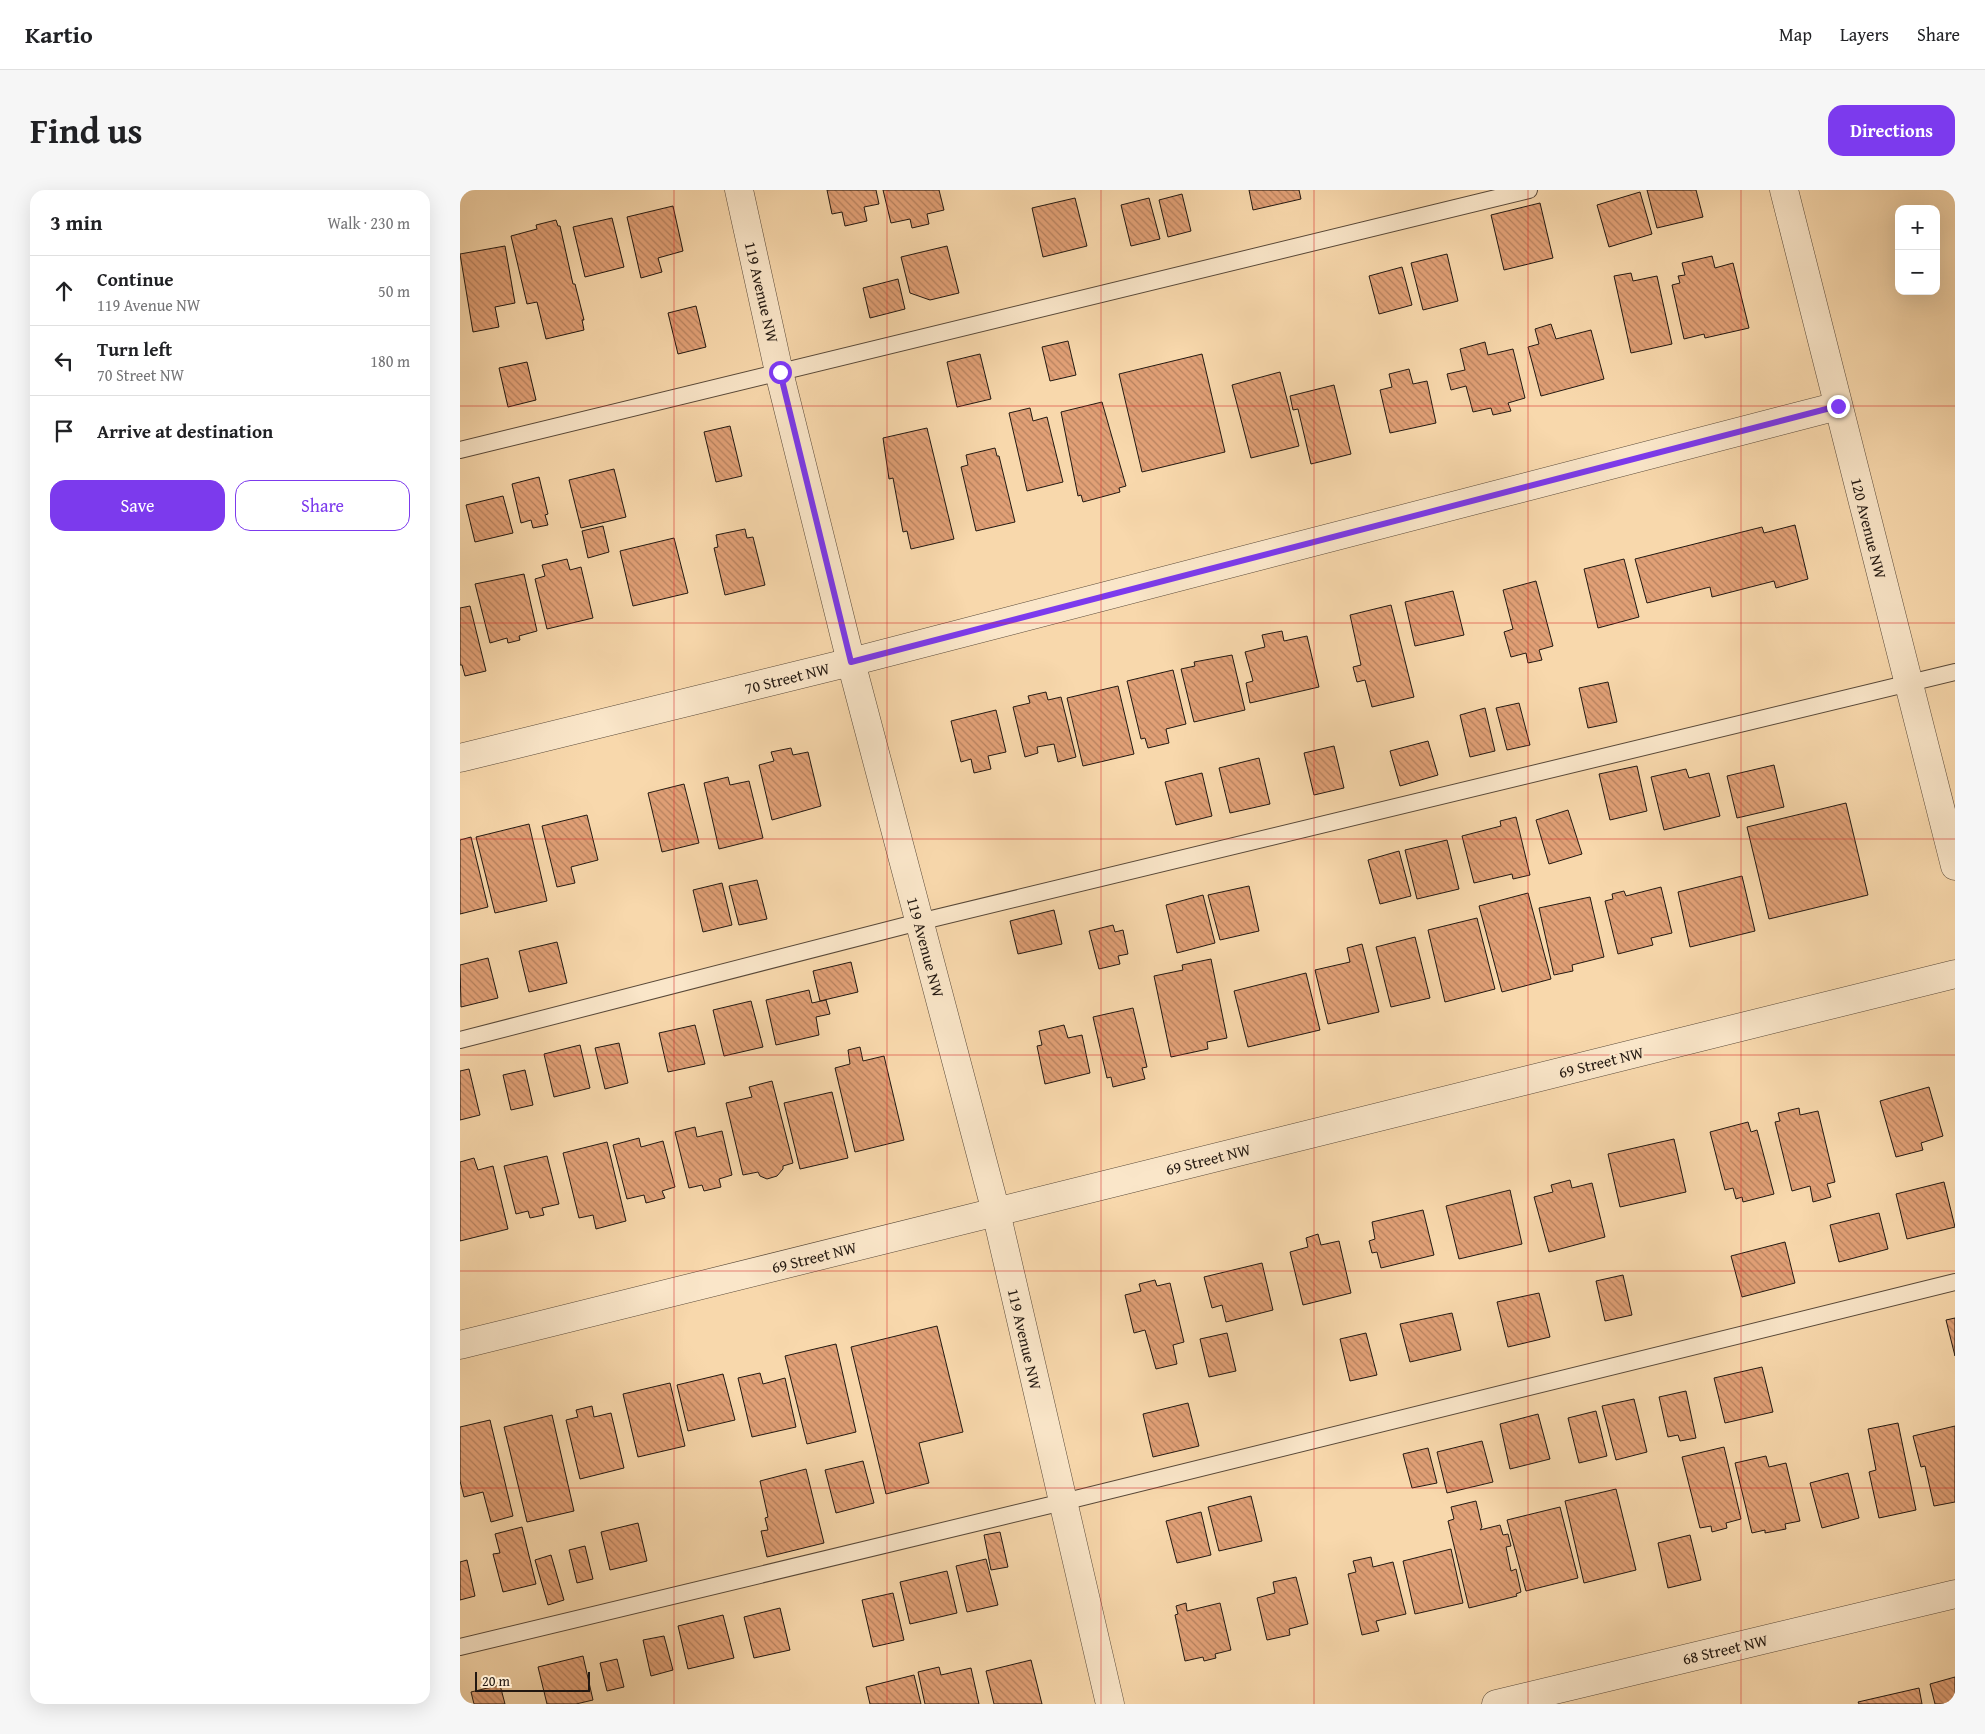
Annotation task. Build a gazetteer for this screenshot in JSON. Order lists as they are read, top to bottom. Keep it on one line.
{"streets":{"street":["119 Avenue NW","120 Avenue NW","70 Street NW","69 Street NW","68 Street NW"]},"crossings":[["119 Avenue NW","70 Street NW"],["119 Avenue NW","69 Street NW"],["120 Avenue NW","70 Street NW"]],"scale_bar":"20 m","page":{"header":"Kartio","nav":["Map","Layers","Share"],"title":"Find us","buttons":["Directions",["Save","Share"]],"heading":["3 min","Walk · 230 m"],"map_buttons":["+","−"],"list":[["Continue","119 Avenue NW","50 m"],["Turn left","70 Street NW","180 m"],"Arrive at destination"],"scale":"20 m"}}
